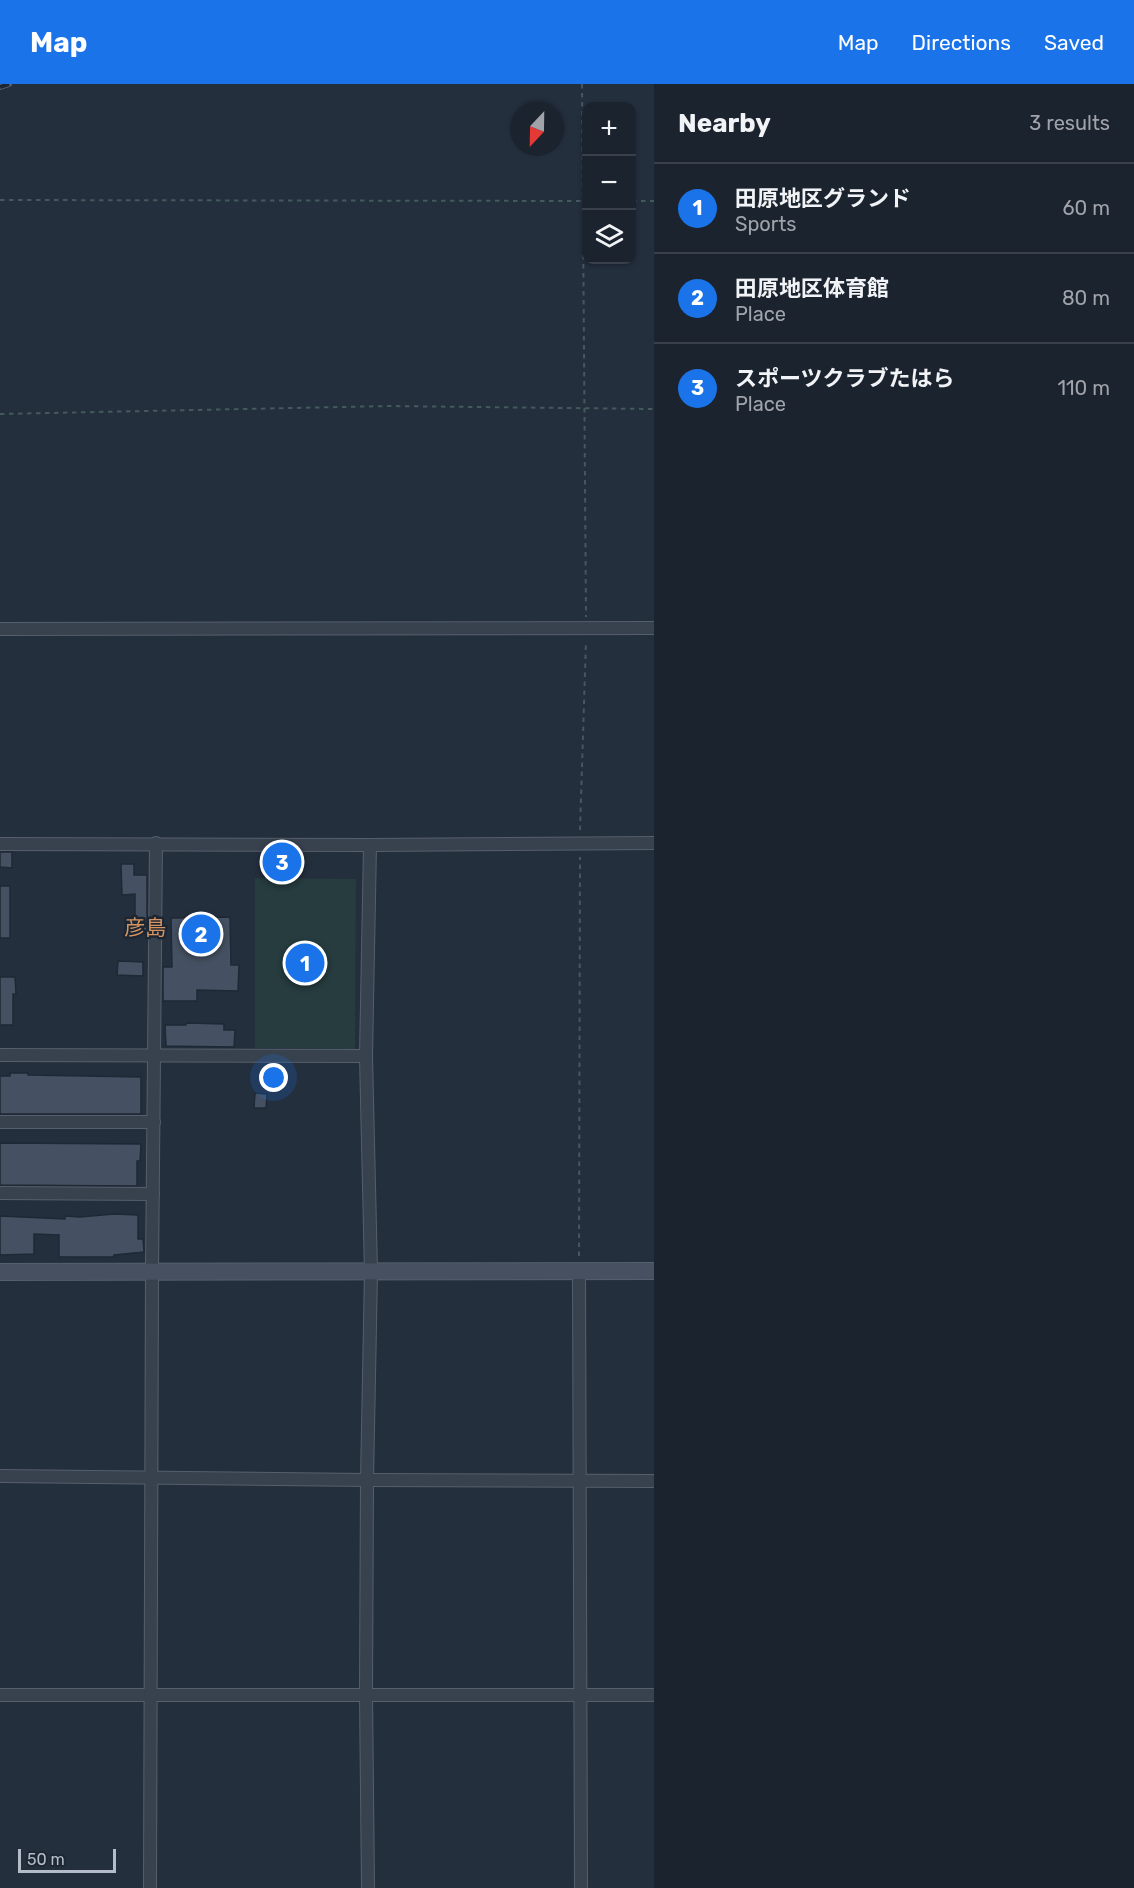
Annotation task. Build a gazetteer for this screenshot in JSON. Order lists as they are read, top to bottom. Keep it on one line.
{"districts":["彦島"],"scale_bar":"50 m","north":"bottom","page":{"header":"Map","nav":["Map","Directions","Saved"],"heading":["Nearby","3 results"],"map_buttons":["+","−"],"list":[{"mark":"1","name":"田原地区グランド","note":"Sports","value":"60 m"},{"mark":"2","name":"田原地区体育館","note":"Place","value":"80 m"},{"mark":"3","name":"スポーツクラブたはら","note":"Place","value":"110 m"}],"pins":["3","2","1"],"scale":"50 m"}}
